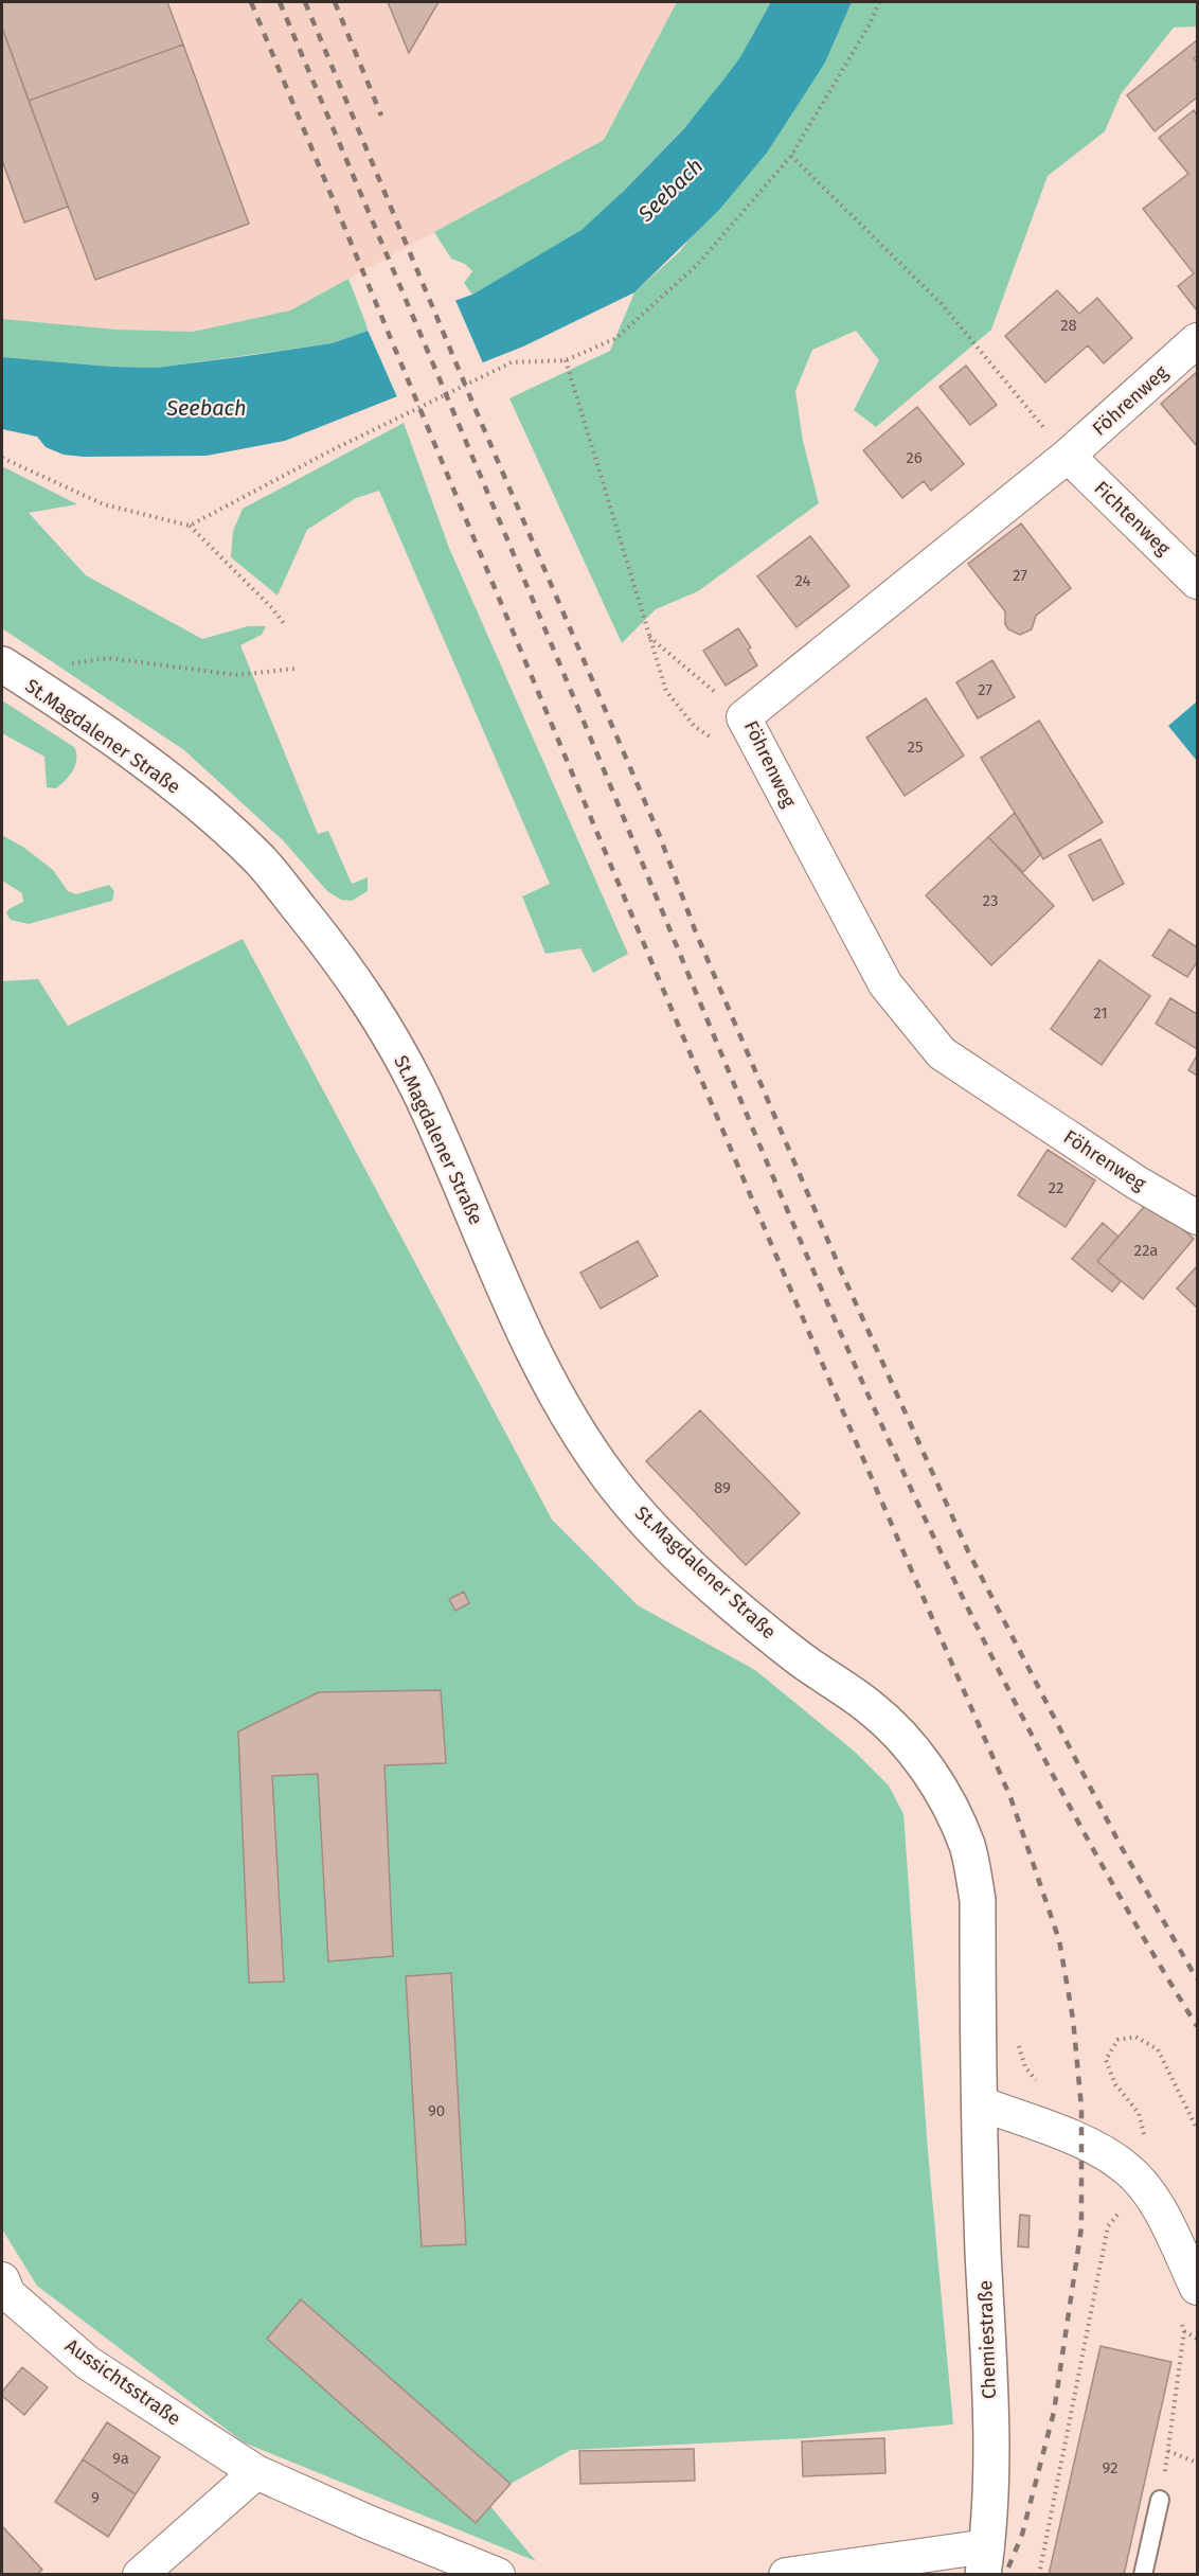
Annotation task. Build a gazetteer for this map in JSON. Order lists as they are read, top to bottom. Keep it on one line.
{"streets":{"street":["Föhrenweg","Fichtenweg","St.Magdalener Straße","Chemiestraße","Aussichtsstraße"]},"crossings":[["Föhrenweg","Fichtenweg"],["St.Magdalener Straße","Chemiestraße"]],"water":["Seebach"],"house_numbers":["28","26","27","24","27","25","23","21","22","22a","89","90","9a","92","9"]}
